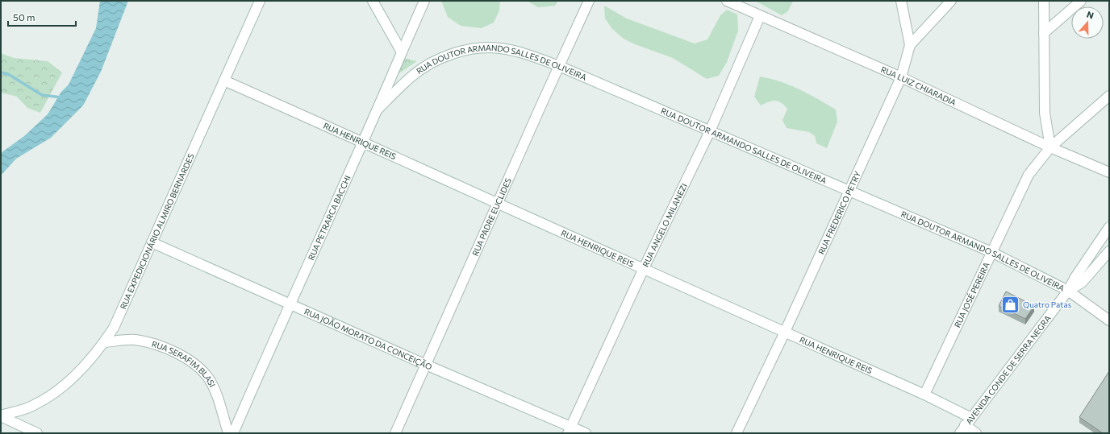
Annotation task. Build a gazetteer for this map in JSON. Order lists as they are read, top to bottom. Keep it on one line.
{"streets":{"street":["RUA DOUTOR ARMANDO SALLES DE OLIVEIRA","RUA LUIZ CHIARADIA","RUA HENRIQUE REIS","RUA FREDERICO PETRY","RUA PADRE EUCLIDES","RUA PETRARCA BACCHI","RUA ANGELO MILANEZI","RUA EXPEDICIONÁRIO ALMIRO BERNARDES","RUA JOSÉ PEREIRA","RUA JOÃO MORATO DA CONCEIÇÃO","RUA SERAFIM BLASI","AVENIDA CONDE DE SERRA NEGRA"]},"crossings":[["RUA DOUTOR ARMANDO SALLES DE OLIVEIRA","RUA FREDERICO PETRY"],["RUA DOUTOR ARMANDO SALLES DE OLIVEIRA","RUA PADRE EUCLIDES"],["RUA DOUTOR ARMANDO SALLES DE OLIVEIRA","RUA PETRARCA BACCHI"],["RUA DOUTOR ARMANDO SALLES DE OLIVEIRA","RUA ANGELO MILANEZI"],["RUA DOUTOR ARMANDO SALLES DE OLIVEIRA","RUA JOSÉ PEREIRA"],["RUA DOUTOR ARMANDO SALLES DE OLIVEIRA","AVENIDA CONDE DE SERRA NEGRA"],["RUA LUIZ CHIARADIA","RUA FREDERICO PETRY"],["RUA LUIZ CHIARADIA","RUA ANGELO MILANEZI"],["RUA LUIZ CHIARADIA","RUA JOSÉ PEREIRA"],["RUA HENRIQUE REIS","RUA FREDERICO PETRY"],["RUA HENRIQUE REIS","RUA PADRE EUCLIDES"],["RUA HENRIQUE REIS","RUA PETRARCA BACCHI"],["RUA HENRIQUE REIS","RUA ANGELO MILANEZI"],["RUA HENRIQUE REIS","RUA EXPEDICIONÁRIO ALMIRO BERNARDES"],["RUA HENRIQUE REIS","RUA JOSÉ PEREIRA"],["RUA HENRIQUE REIS","AVENIDA CONDE DE SERRA NEGRA"],["RUA PADRE EUCLIDES","RUA JOÃO MORATO DA CONCEIÇÃO"],["RUA PETRARCA BACCHI","RUA JOÃO MORATO DA CONCEIÇÃO"],["RUA ANGELO MILANEZI","RUA JOÃO MORATO DA CONCEIÇÃO"],["RUA EXPEDICIONÁRIO ALMIRO BERNARDES","RUA JOÃO MORATO DA CONCEIÇÃO"],["RUA EXPEDICIONÁRIO ALMIRO BERNARDES","RUA SERAFIM BLASI"]],"places":{"shop":["Quatro Patas"]},"scale_bar":"50 m","north":"top"}
